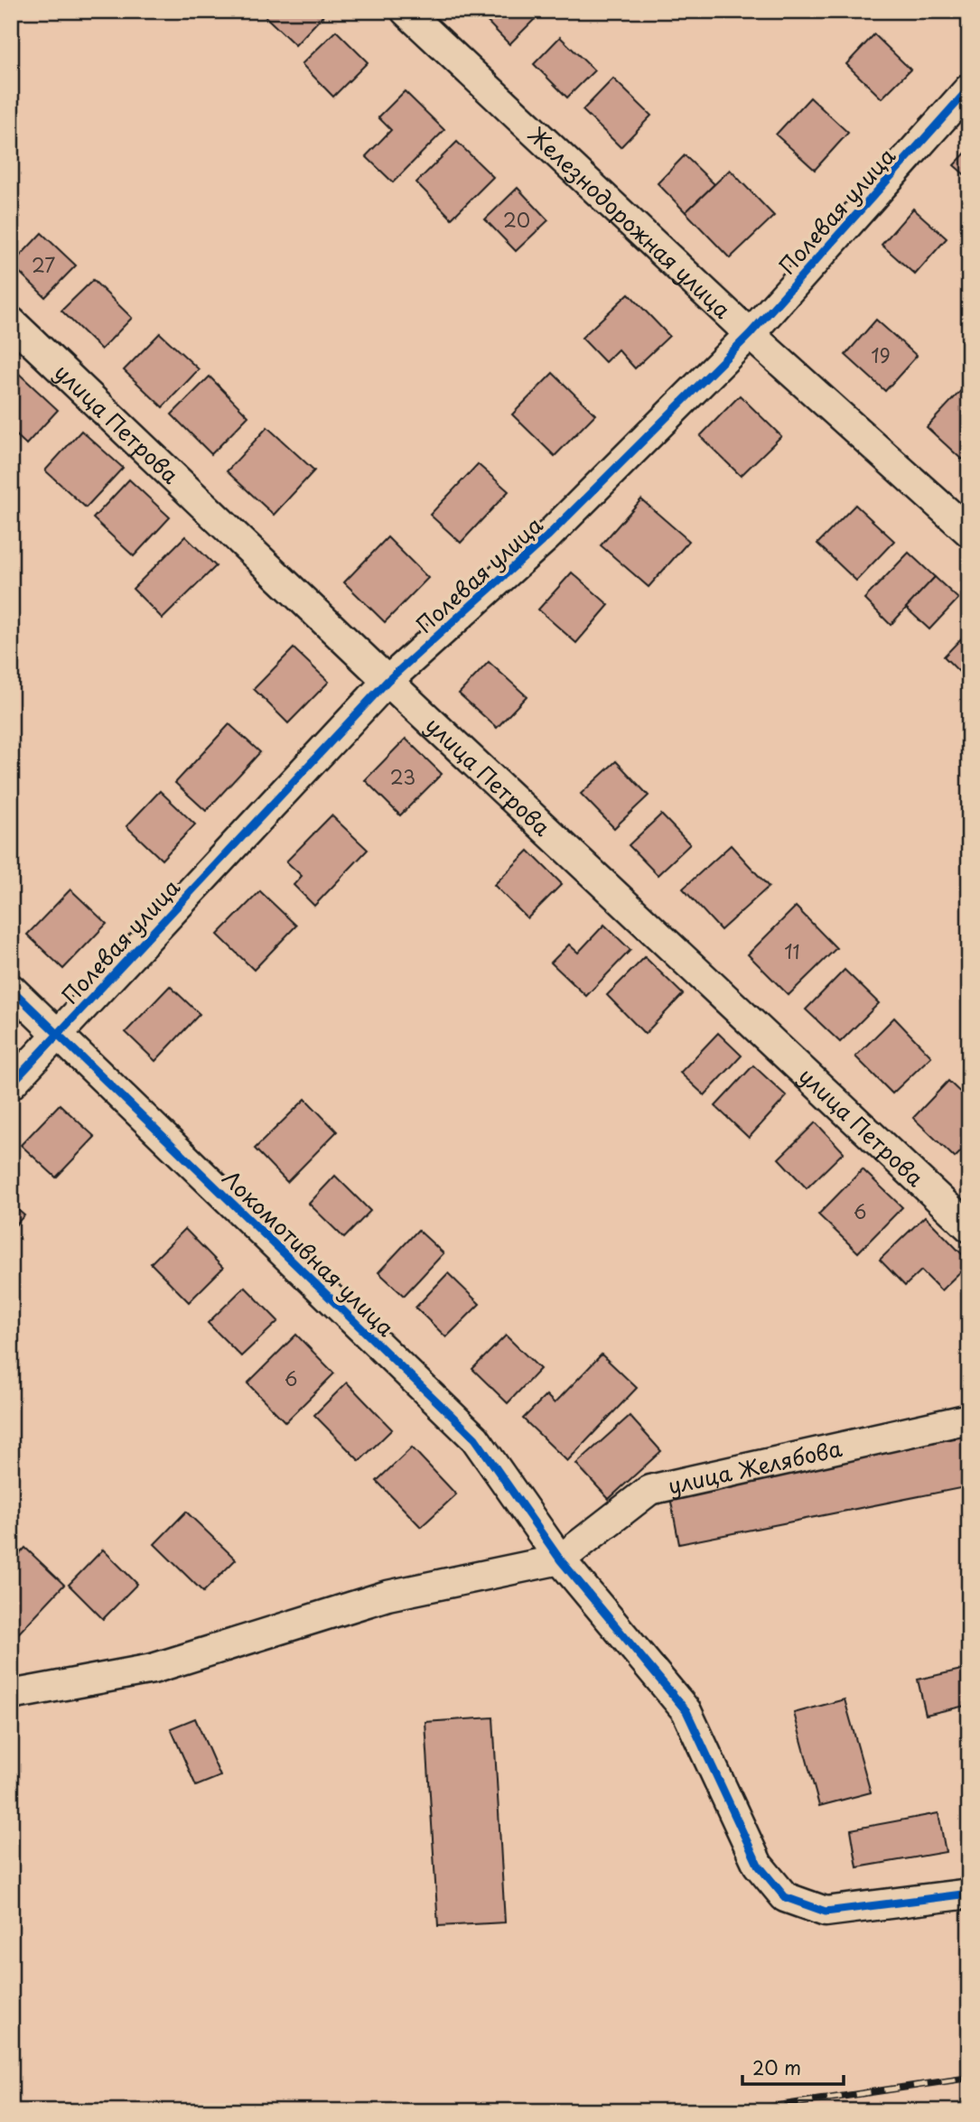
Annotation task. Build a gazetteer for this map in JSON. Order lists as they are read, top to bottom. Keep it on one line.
{"streets":{"street":["Полевая улица","Железнодорожная улица","улица Петрова","Локомотивная улица","улица Желябова"]},"crossings":[["Полевая улица","Железнодорожная улица"],["Полевая улица","улица Петрова"],["Полевая улица","Локомотивная улица"],["Локомотивная улица","улица Желябова"]],"house_numbers":["20","27","19","23","11","6","6"],"scale_bar":"20 m"}
